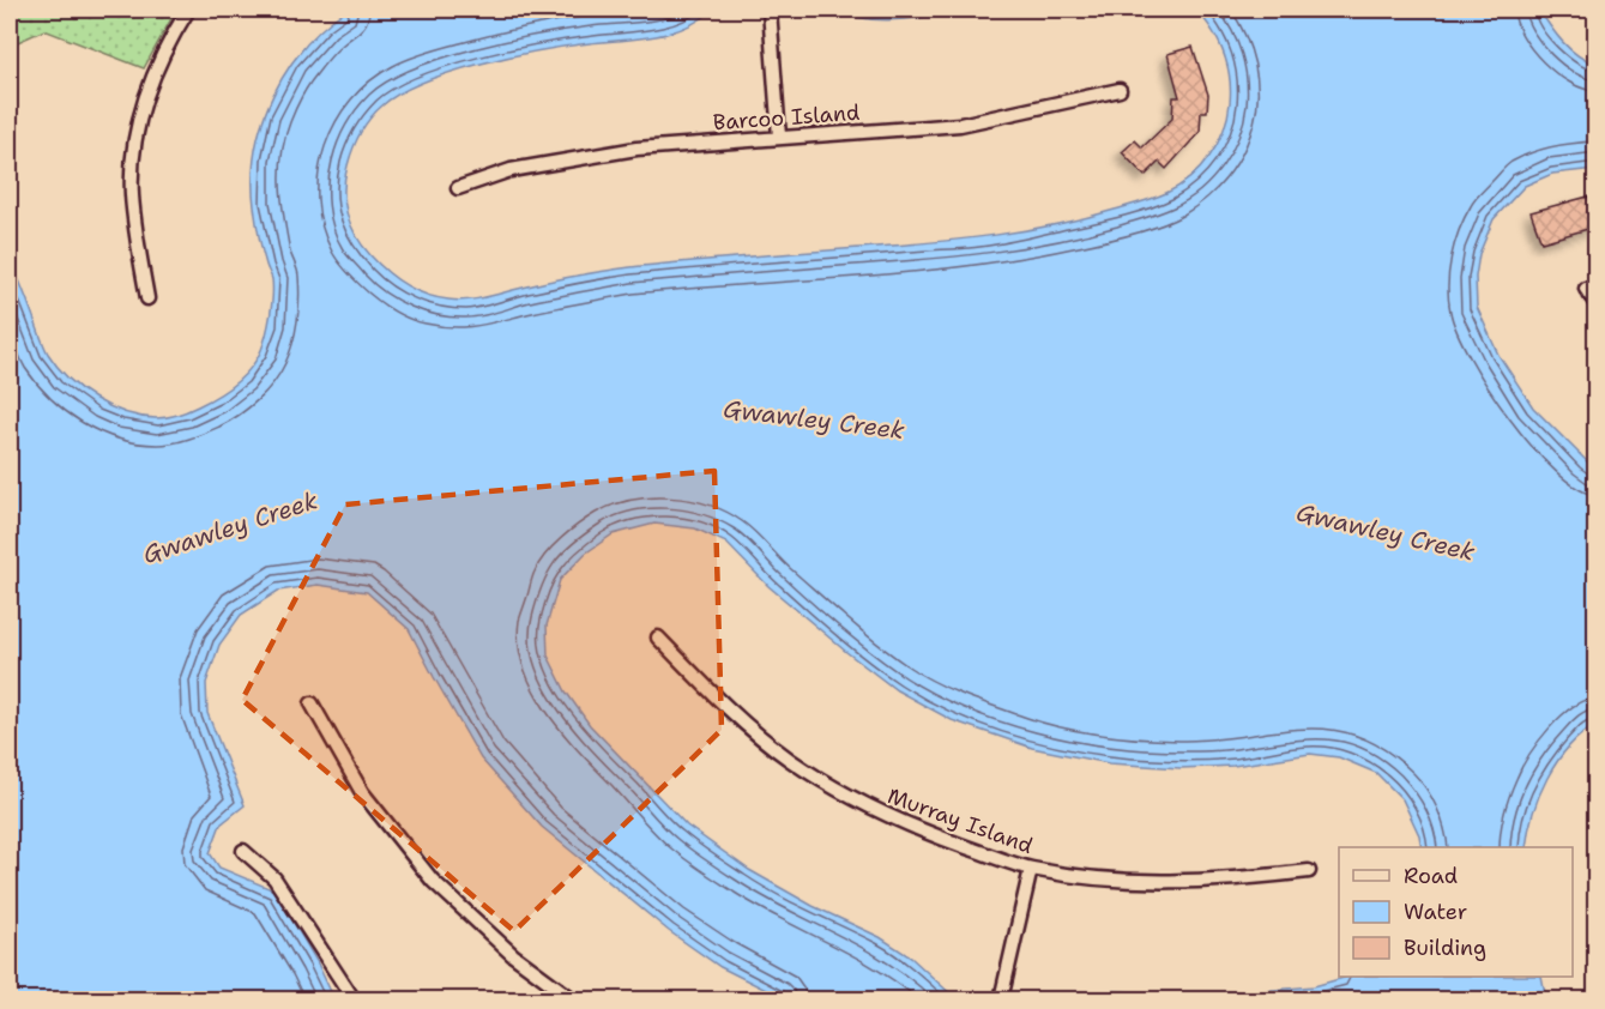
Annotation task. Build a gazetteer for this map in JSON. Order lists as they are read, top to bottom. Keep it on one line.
{"streets":{"street":["Barcoo Island","Murray Island"]},"water":["Gwawley Creek"],"legend":["Road","Water","Building"]}
